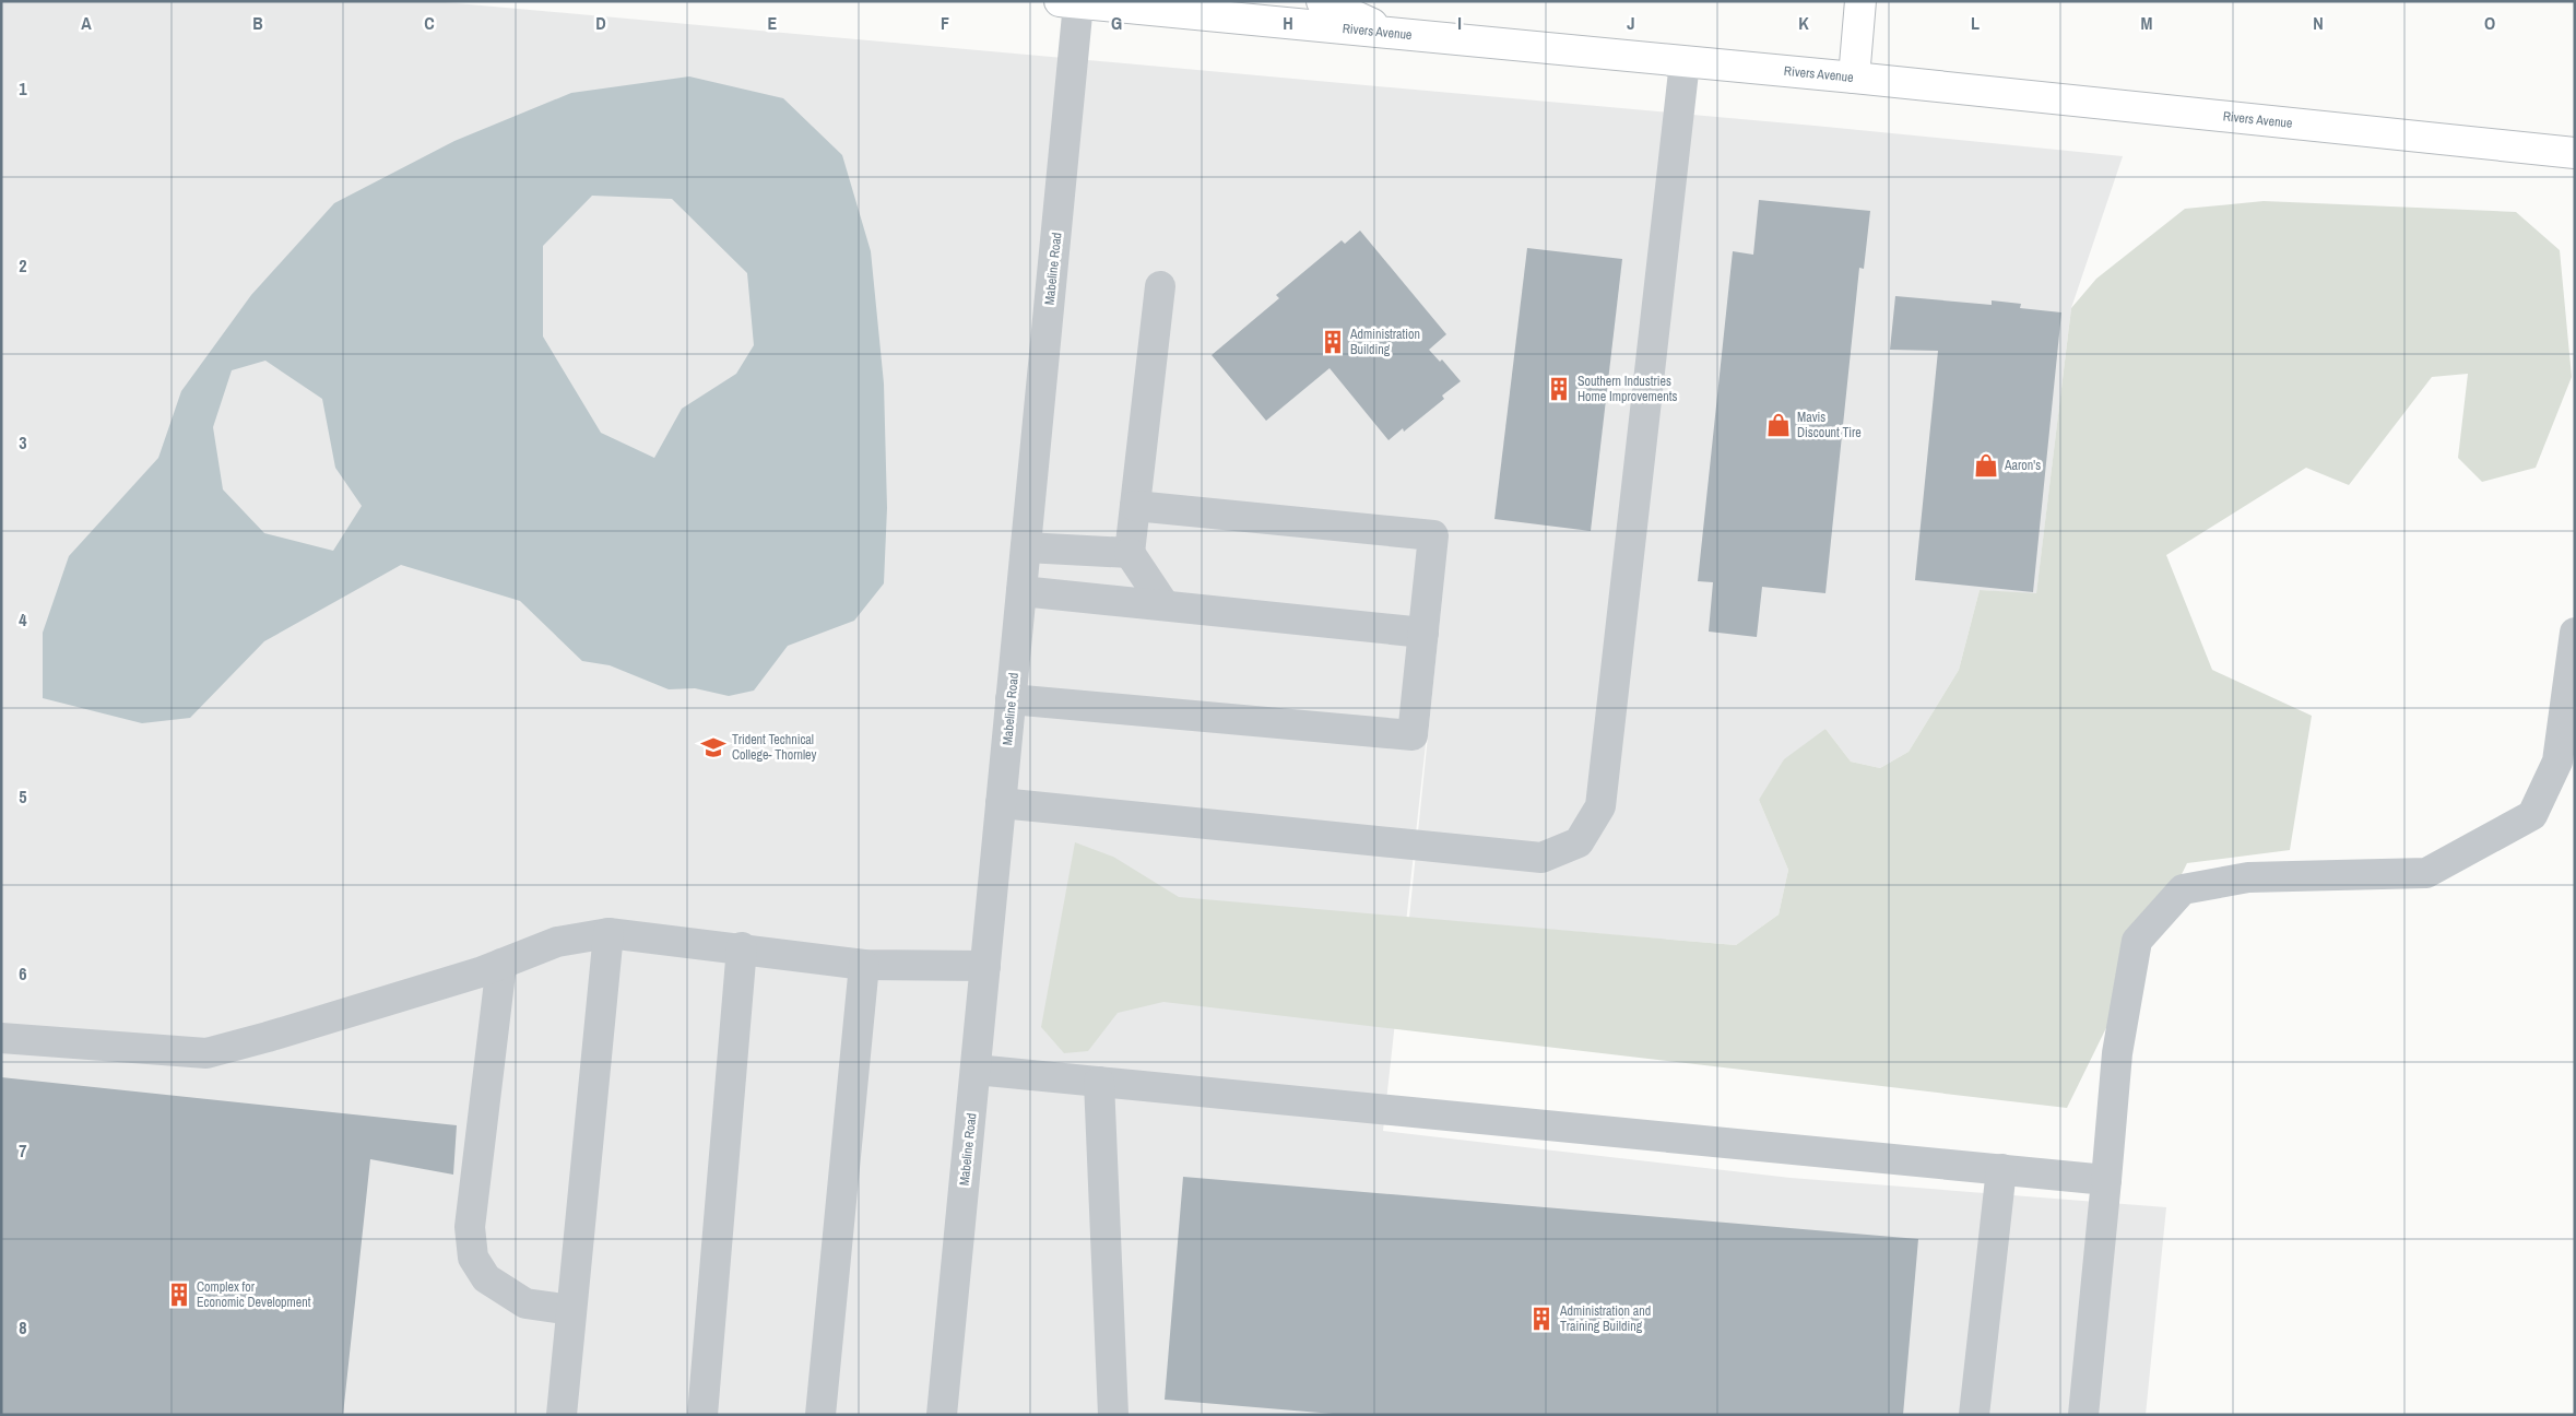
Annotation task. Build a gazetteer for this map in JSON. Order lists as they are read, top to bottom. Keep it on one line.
{"streets":{"main road":["Rivers Avenue"],"street":["Mabeline Road"]},"crossings":[["Rivers Avenue","Mabeline Road"]],"places":{"building":["Administration Building","Southern Industries Home Improvements","Complex for Economic Development","Administration and Training Building"],"shop":["Mavis Discount Tire","Aaron's"],"school or university":["Trident Technical College- Thornley"]},"grid":{"columns":["A","B","C","D","E","F","G","H","I","J","K","L","M","N","O"],"rows":["1","2","3","4","5","6","7","8"]}}
